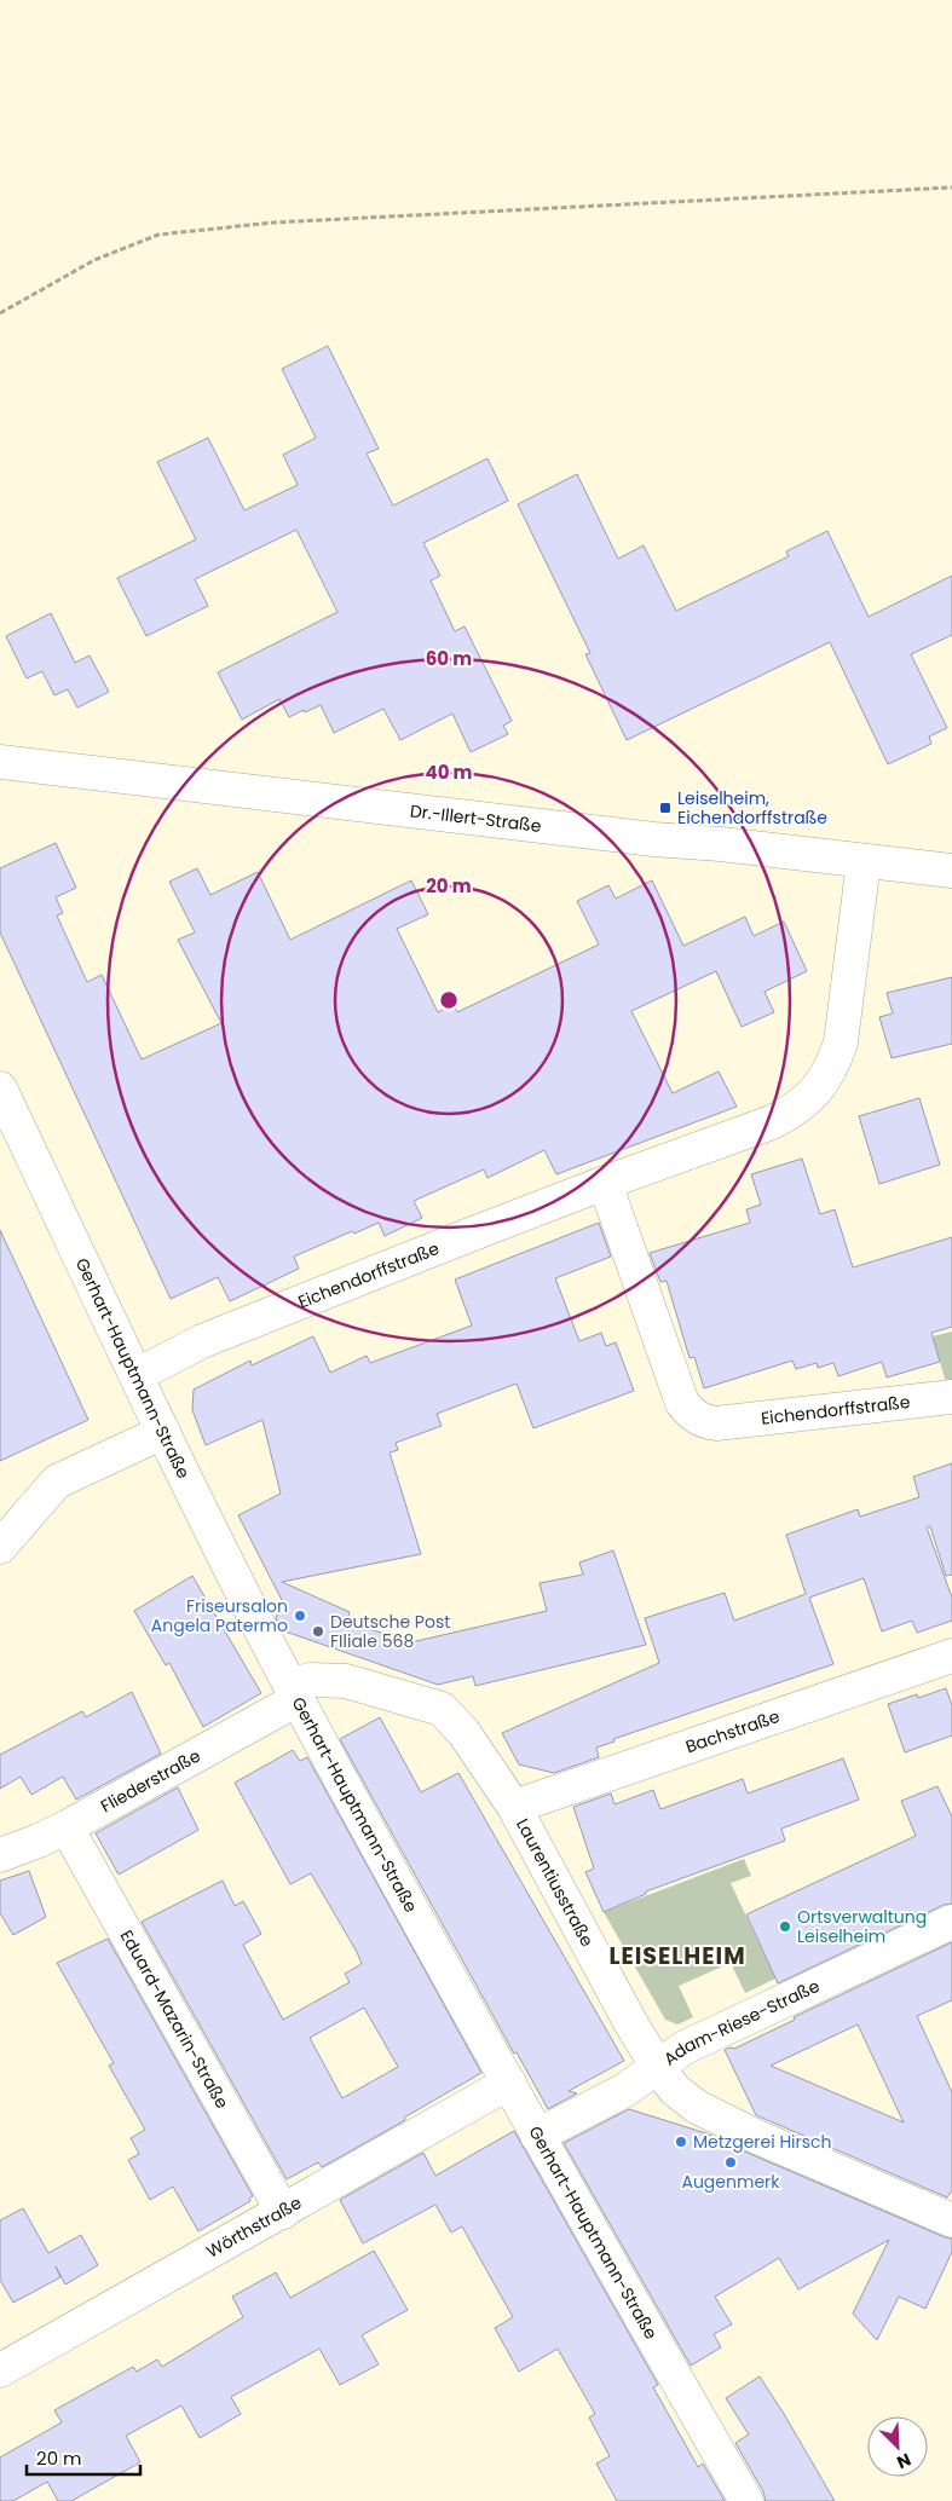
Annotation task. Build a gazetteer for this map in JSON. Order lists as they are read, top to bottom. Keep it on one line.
{"streets":{"street":["Dr.-Illert-Straße","Eichendorffstraße","Gerhart-Hauptmann-Straße","Bachstraße","Fliederstraße","Laurentiusstraße","Eduard-Mazarin-Straße","Adam-Riese-Straße","Wörthstraße"]},"crossings":[["Dr.-Illert-Straße","Eichendorffstraße"],["Eichendorffstraße","Gerhart-Hauptmann-Straße"],["Gerhart-Hauptmann-Straße","Fliederstraße"],["Gerhart-Hauptmann-Straße","Laurentiusstraße"],["Gerhart-Hauptmann-Straße","Adam-Riese-Straße"],["Gerhart-Hauptmann-Straße","Wörthstraße"],["Bachstraße","Laurentiusstraße"],["Fliederstraße","Laurentiusstraße"],["Fliederstraße","Eduard-Mazarin-Straße"],["Laurentiusstraße","Adam-Riese-Straße"],["Eduard-Mazarin-Straße","Wörthstraße"]],"districts":["LEISELHEIM"],"places":{"transit":["Leiselheim, Eichendorffstraße"],"other":["Friseursalon Angela Patermo","Deutsche Post FIliale 568","Ortsverwaltung Leiselheim","Metzgerei Hirsch","Augenmerk"]},"scale_bar":"20 m","north":"bottom right","rings":["60 m","40 m","20 m"]}
